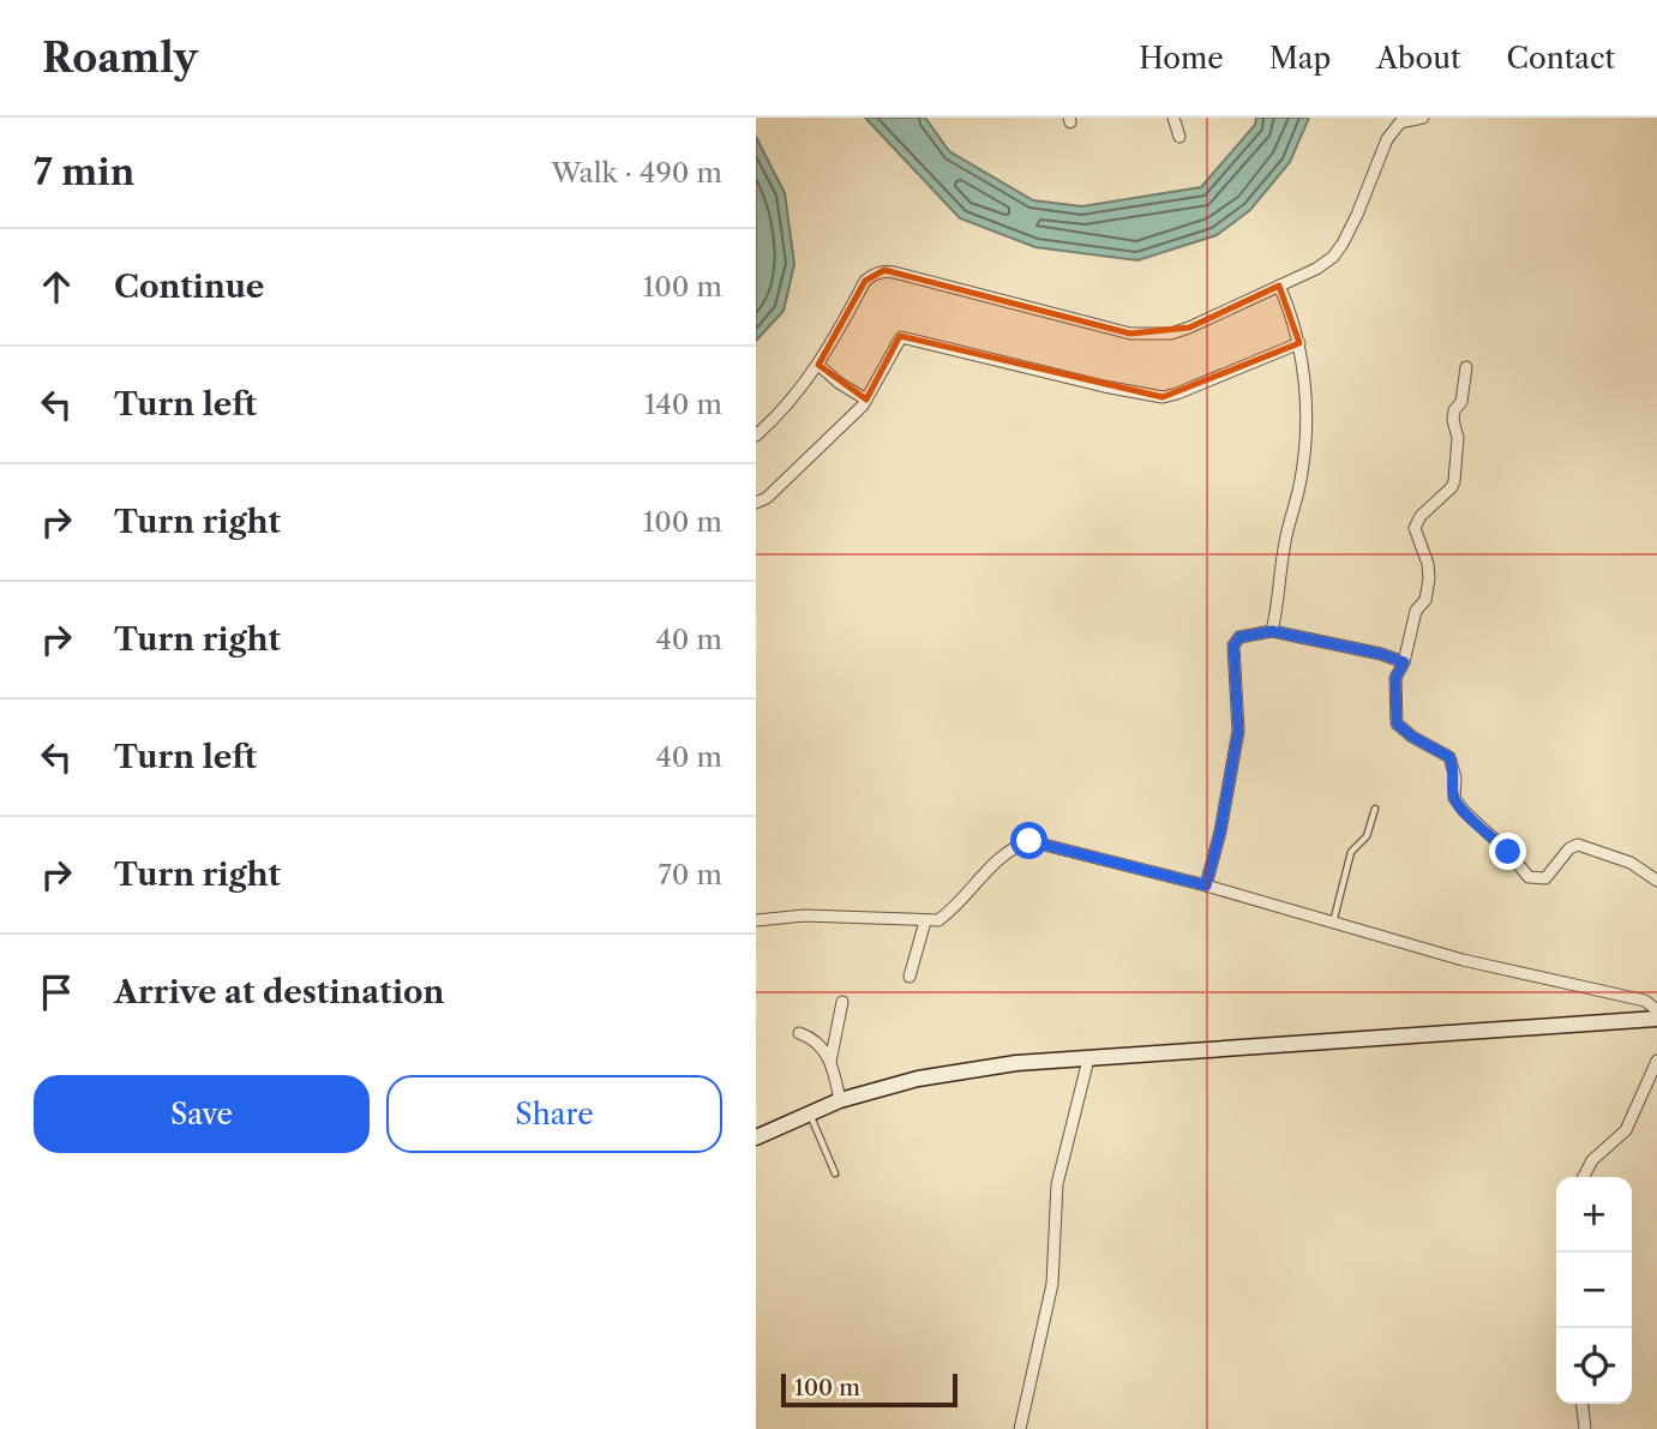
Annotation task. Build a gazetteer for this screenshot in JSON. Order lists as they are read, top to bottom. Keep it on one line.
{"scale_bar":"100 m","page":{"header":"Roamly","nav":["Home","Map","About","Contact"],"heading":["7 min","Walk · 490 m"],"list":[["Continue","100 m"],["Turn left","140 m"],["Turn right","100 m"],["Turn right","40 m"],["Turn left","40 m"],["Turn right","70 m"],"Arrive at destination"],"buttons":["Save","Share"],"map_buttons":["+","−"],"scale":"100 m"}}
